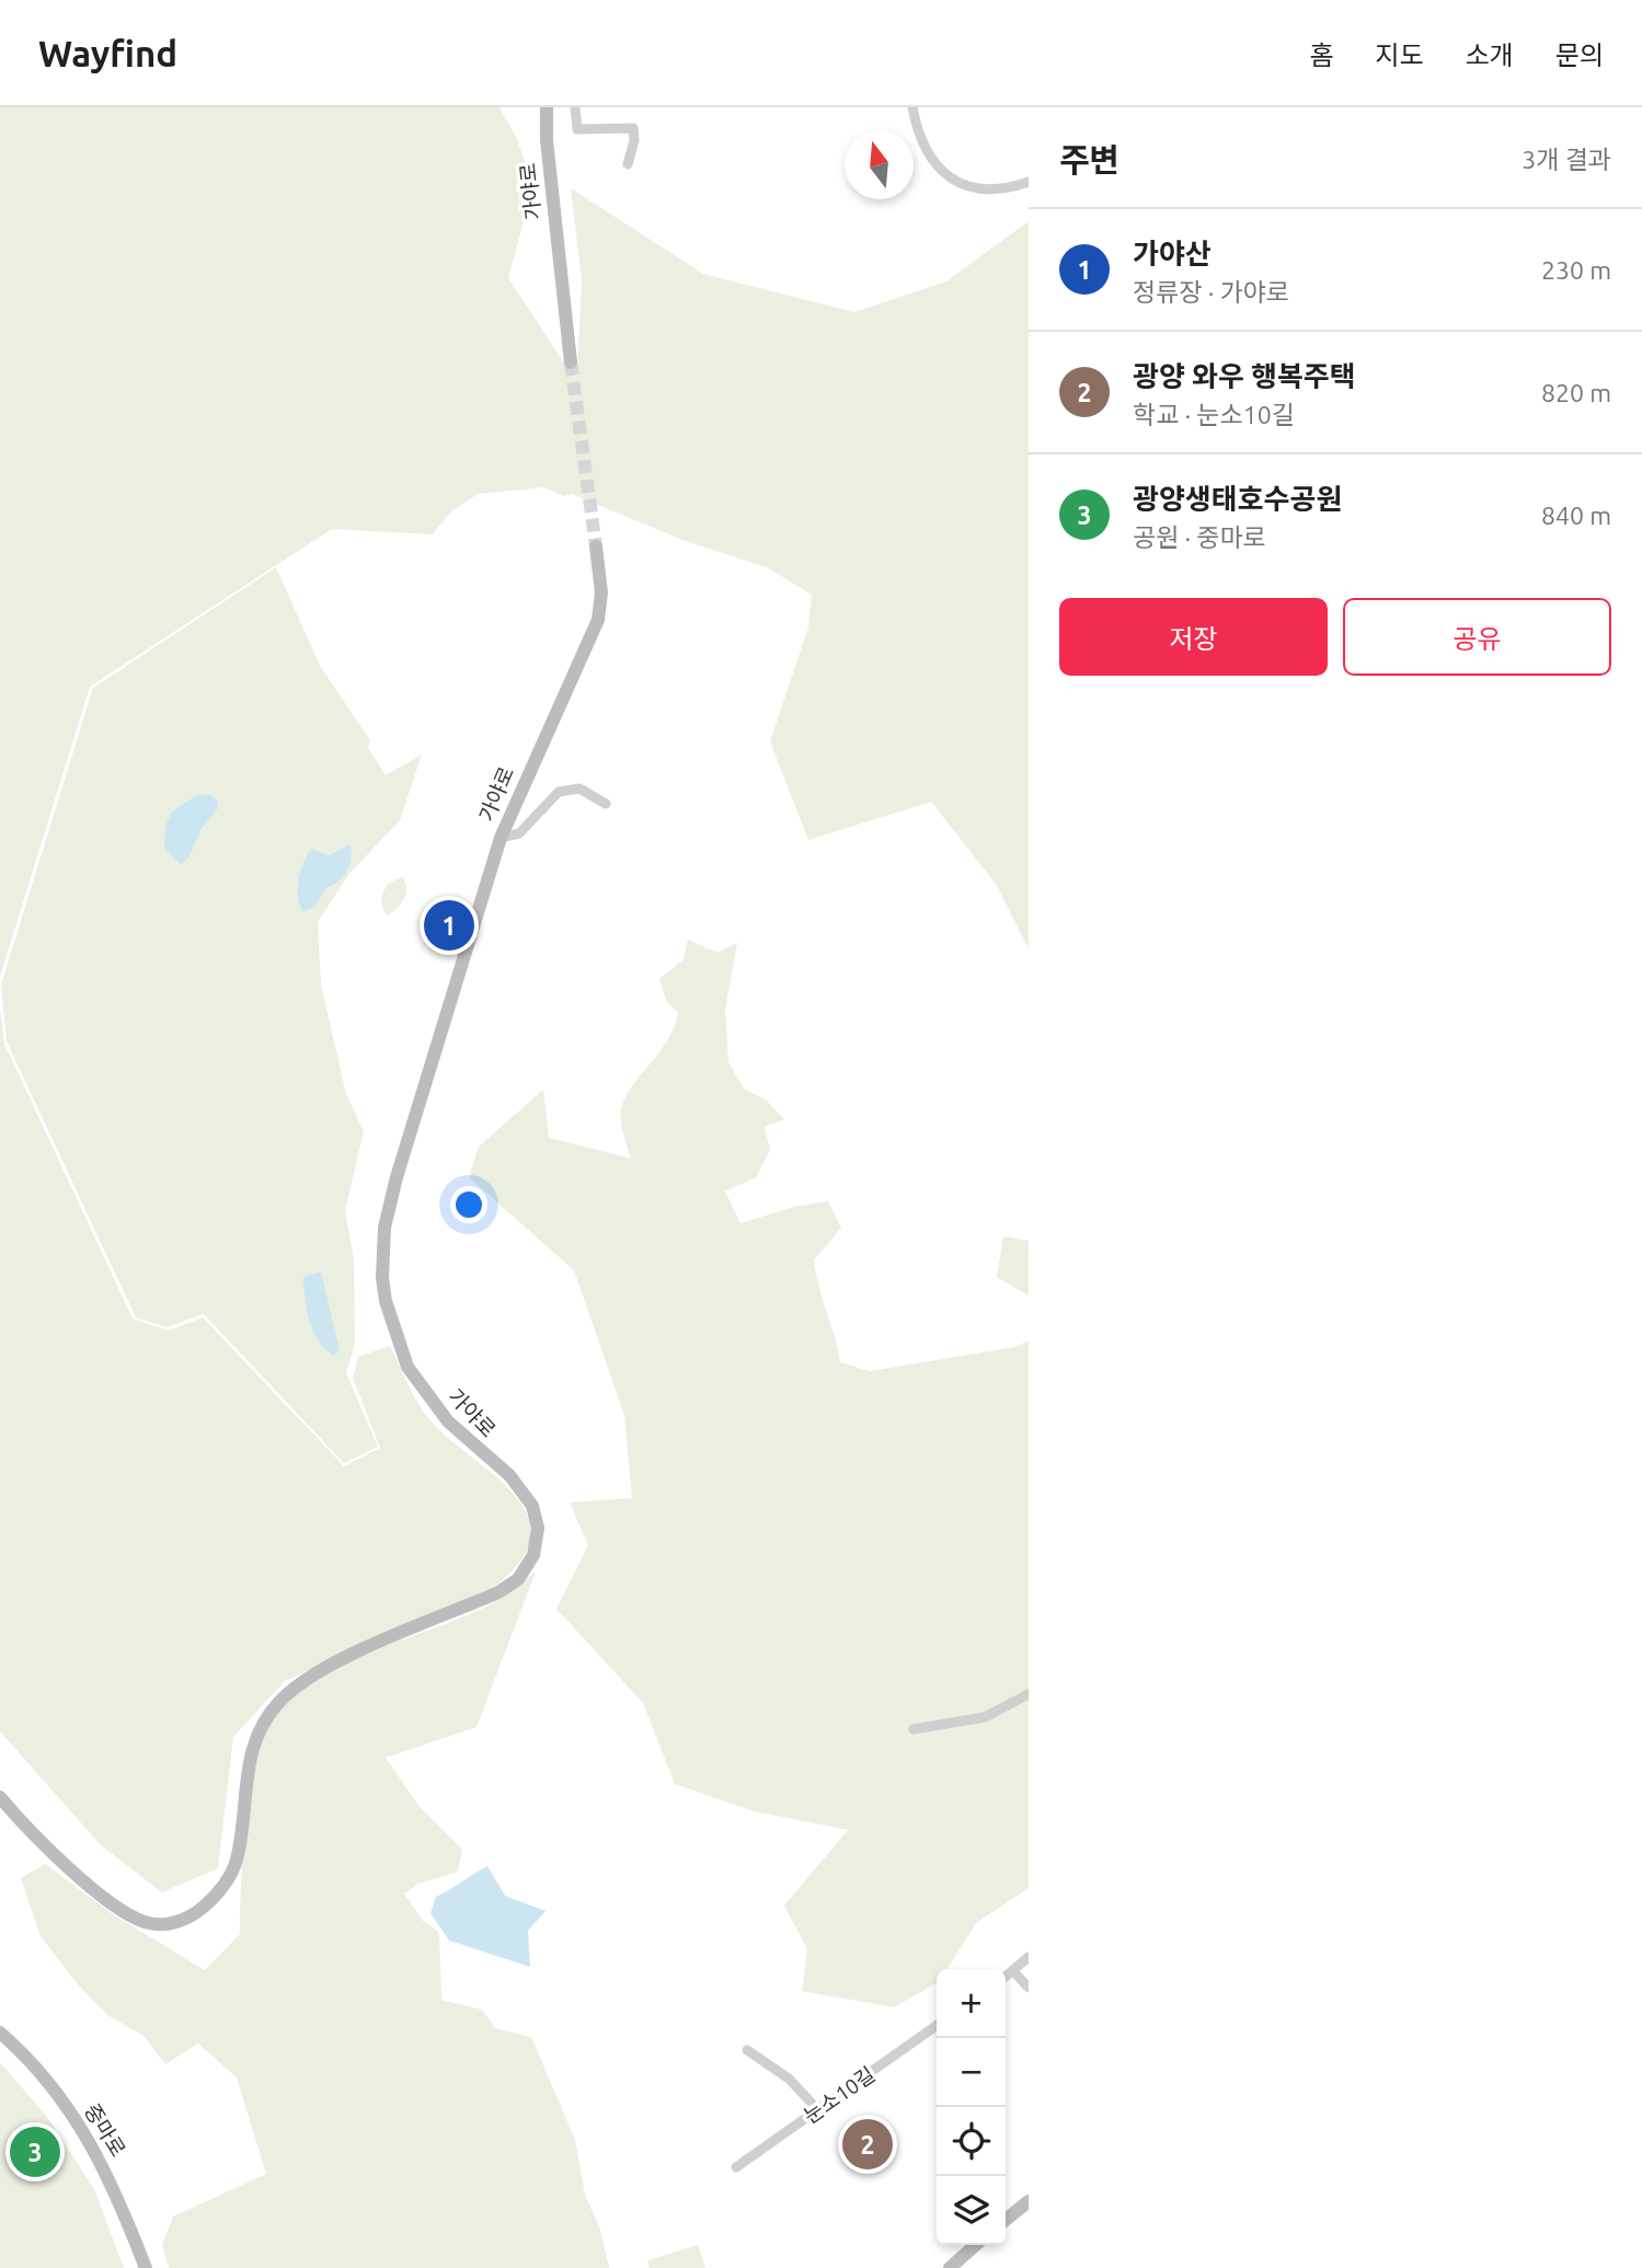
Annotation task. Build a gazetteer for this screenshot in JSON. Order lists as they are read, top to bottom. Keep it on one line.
{"streets":{"street":["가야로","눈소10길","중마로"]},"north":"top","page":{"header":"Wayfind","nav":["홈","지도","소개","문의"],"heading":["주변","3개 결과"],"list":[{"mark":"1","name":"가야산","note":"정류장 · 가야로","value":"230 m"},{"mark":"2","name":"광양 와우 행복주택","note":"학교 · 눈소10길","value":"820 m"},{"mark":"3","name":"광양생태호수공원","note":"공원 · 중마로","value":"840 m"}],"buttons":["저장","공유"],"pins":["1","2","3"],"map_buttons":["+","−"]}}
